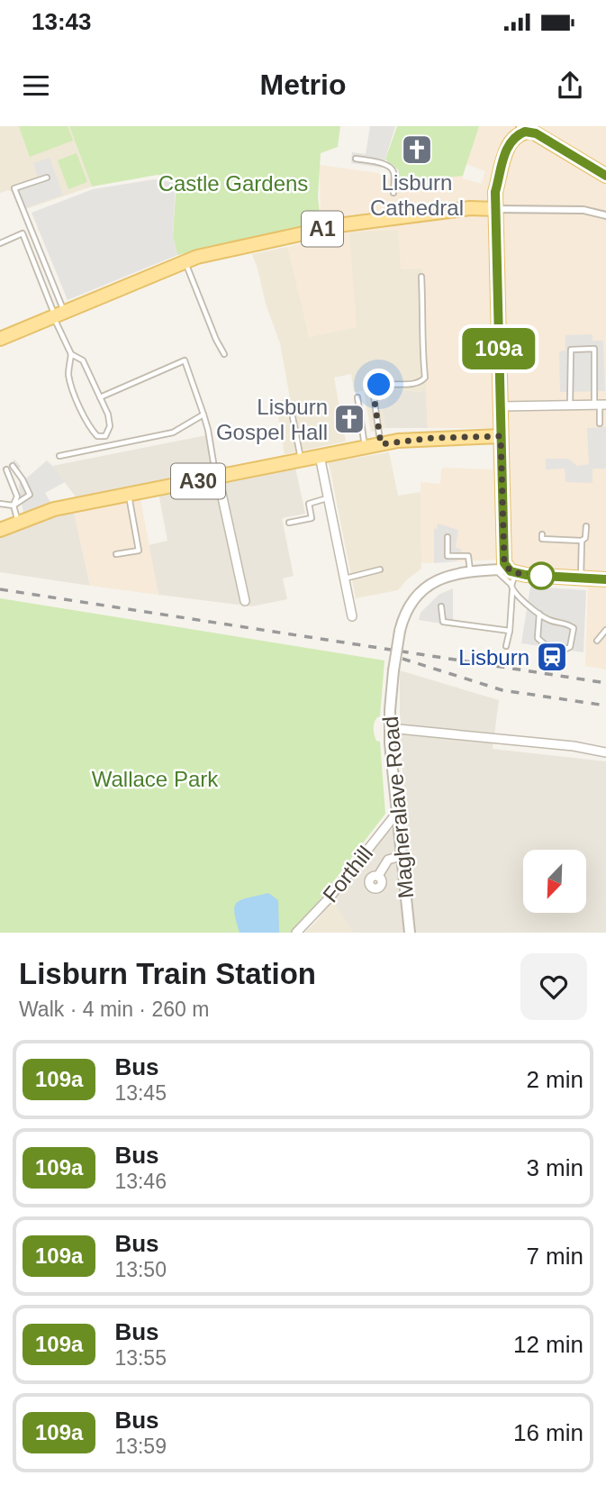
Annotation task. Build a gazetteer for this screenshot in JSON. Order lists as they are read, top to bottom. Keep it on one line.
{"streets":{"main road":["A1","A30"],"street":["Magheralave Road","Forthill"]},"crossings":[["Magheralave Road","Forthill"]],"parks":["Castle Gardens","Wallace Park"],"places":{"church":["Lisburn Cathedral","Lisburn Gospel Hall"],"station":["Lisburn"]},"lines":["bus line 109a"],"north":"bottom left","page":{"status":"13:43","header":"Metrio","on_map":"109a","heading":["Lisburn Train Station","Walk · 4 min · 260 m"],"list":[{"mark":"109a","name":"Bus","note":"13:45","value":"2 min"},{"mark":"109a","name":"Bus","note":"13:46","value":"3 min"},{"mark":"109a","name":"Bus","note":"13:50","value":"7 min"},{"mark":"109a","name":"Bus","note":"13:55","value":"12 min"},{"mark":"109a","name":"Bus","note":"13:59","value":"16 min"}]}}
